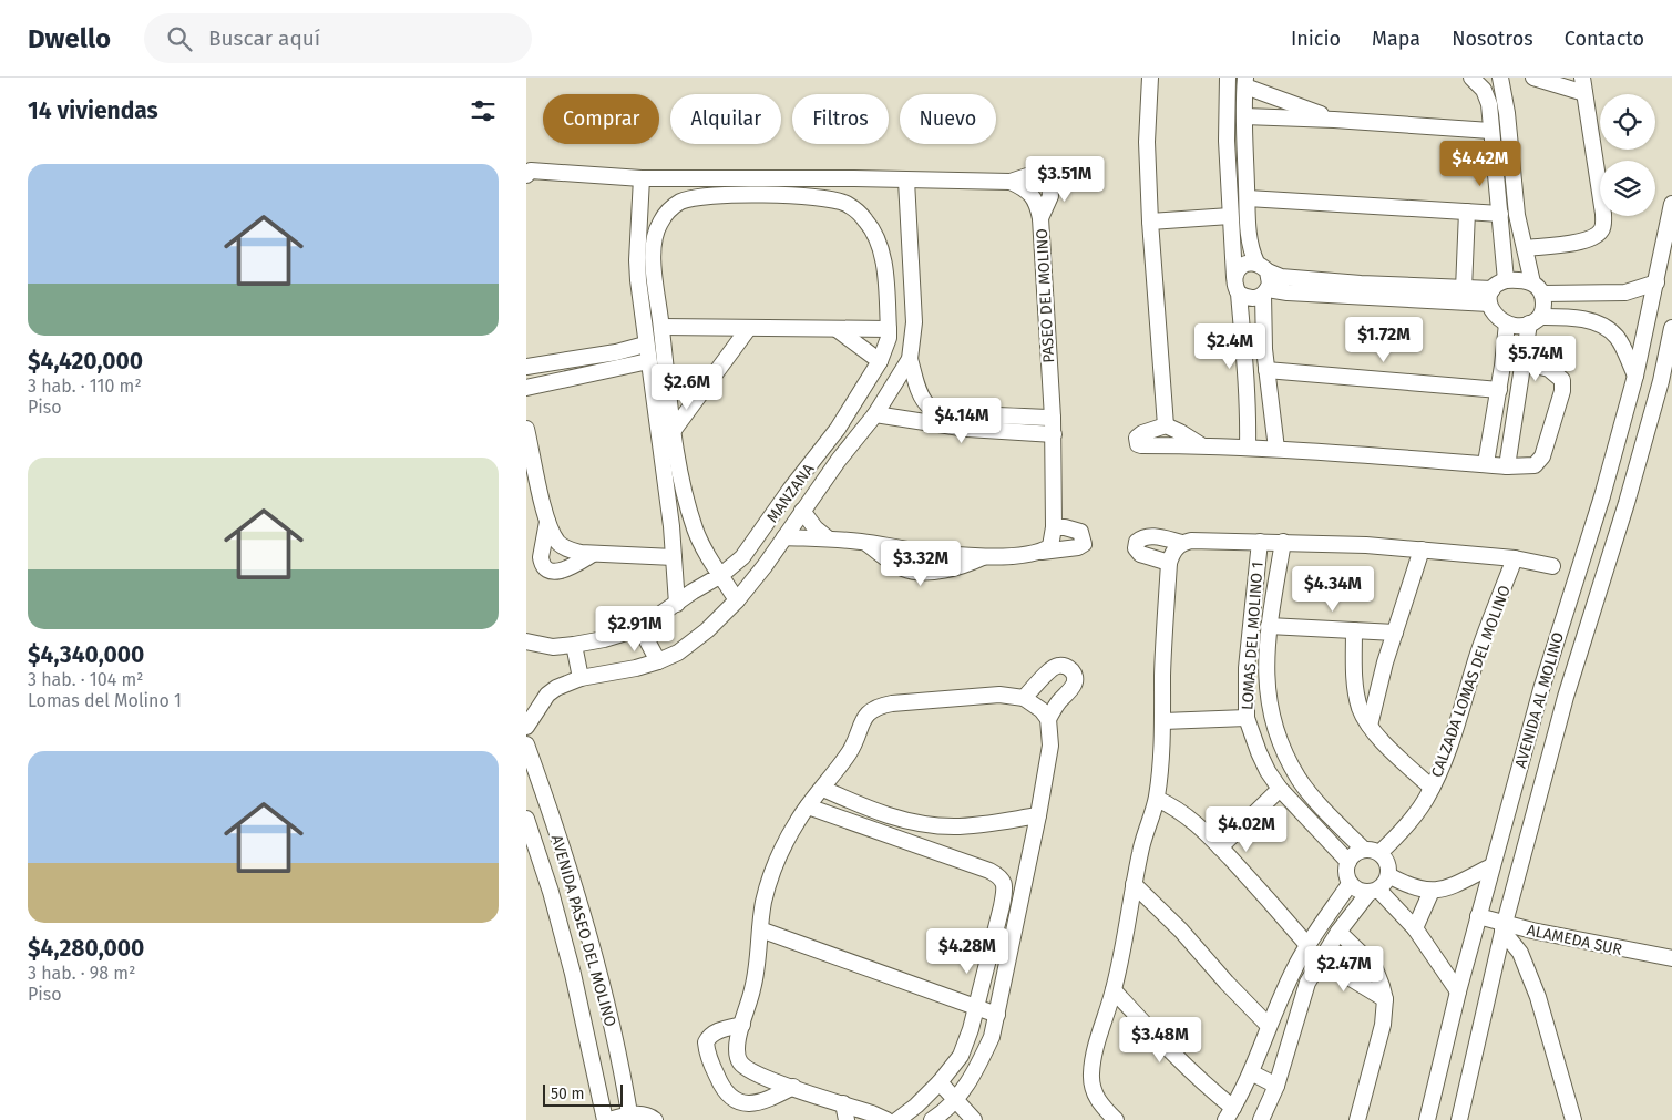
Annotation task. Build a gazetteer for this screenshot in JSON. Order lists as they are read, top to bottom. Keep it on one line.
{"streets":{"street":["PASEO DEL MOLINO","MANZANA","LOMAS DEL MOLINO 1","CALZADA LOMAS DEL MOLINO","AVENIDA AL MOLINO","AVENIDA PASEO DEL MOLINO","ALAMEDA SUR"]},"crossings":[["LOMAS DEL MOLINO 1","CALZADA LOMAS DEL MOLINO"],["AVENIDA AL MOLINO","ALAMEDA SUR"]],"scale_bar":"50 m","page":{"header":"Dwello","search":"Buscar aquí","nav":["Inicio","Mapa","Nosotros","Contacto"],"heading":"14 viviendas","chip":["Comprar","Alquilar","Filtros","Nuevo"],"price":["$4.42M","$3.51M","$1.72M","$2.4M","$5.74M","$2.6M","$4.14M","$3.32M","$4.34M","$2.91M","$4.02M","$4.28M","$2.47M","$3.48M"],"list":[{"name":"$4,420,000","note":"3 hab. · 110 m² · Piso"},{"name":"$4,340,000","note":"3 hab. · 104 m² · Lomas del Molino 1"},{"name":"$4,280,000","note":"3 hab. · 98 m² · Piso"}],"scale":"50 m"}}
